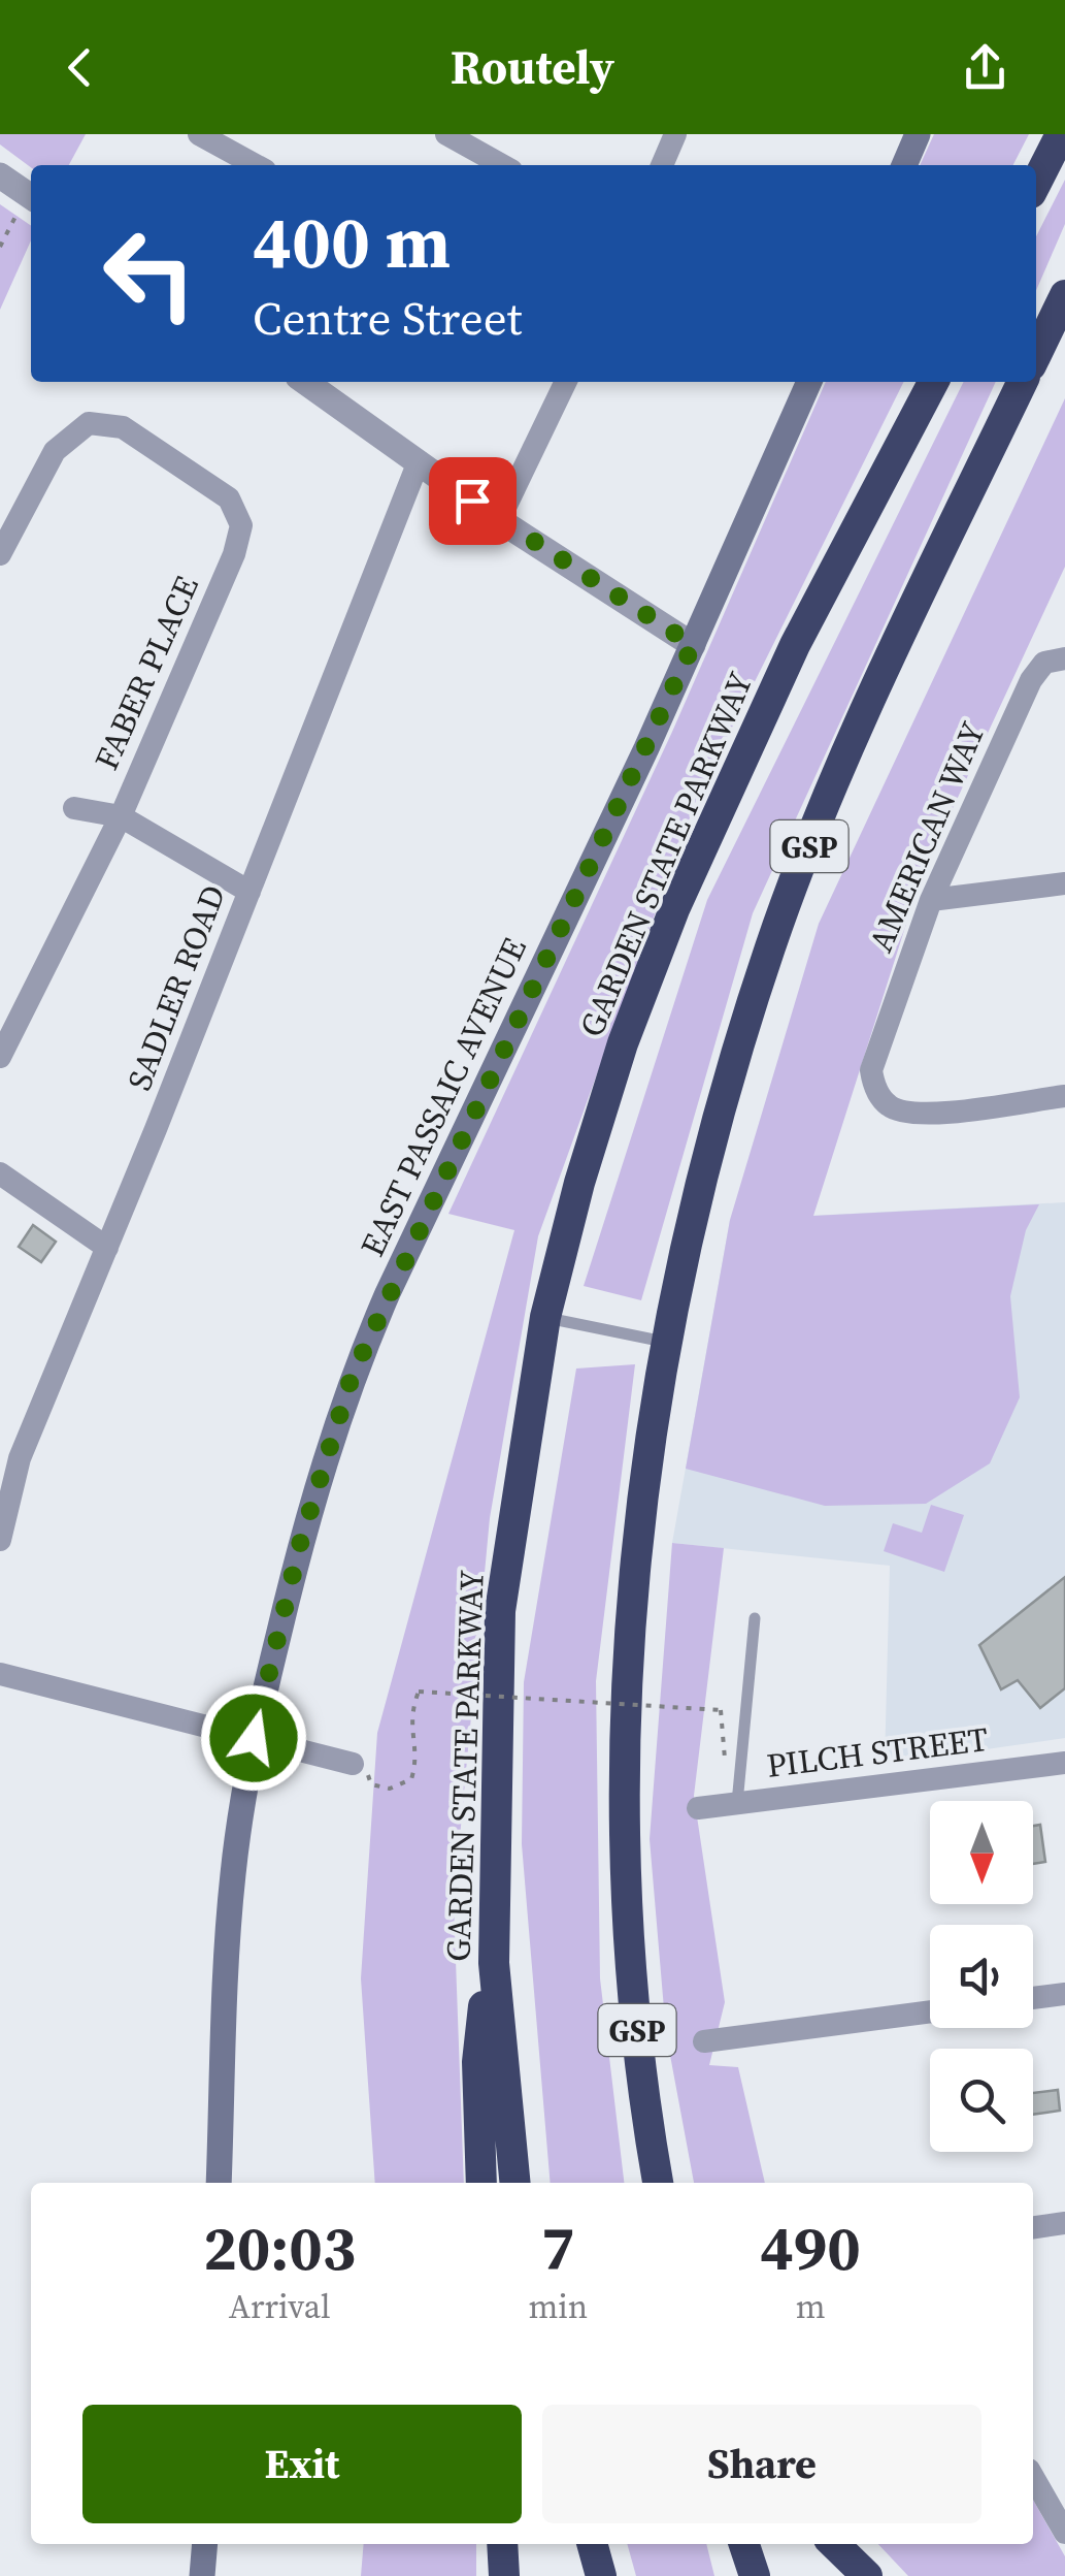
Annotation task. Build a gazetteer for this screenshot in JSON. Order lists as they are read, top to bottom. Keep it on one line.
{"streets":{"highway":["GSP","GARDEN STATE PARKWAY"],"main road":["EAST PASSAIC AVENUE"],"street":["FABER PLACE","AMERICAN WAY","SADLER ROAD","PILCH STREET"]},"north":"bottom","page":{"header":"Routely","turn":["400 m","Centre Street"],"eta":["20:03","Arrival","7","min","490","m"],"buttons":["Exit","Share"]}}
